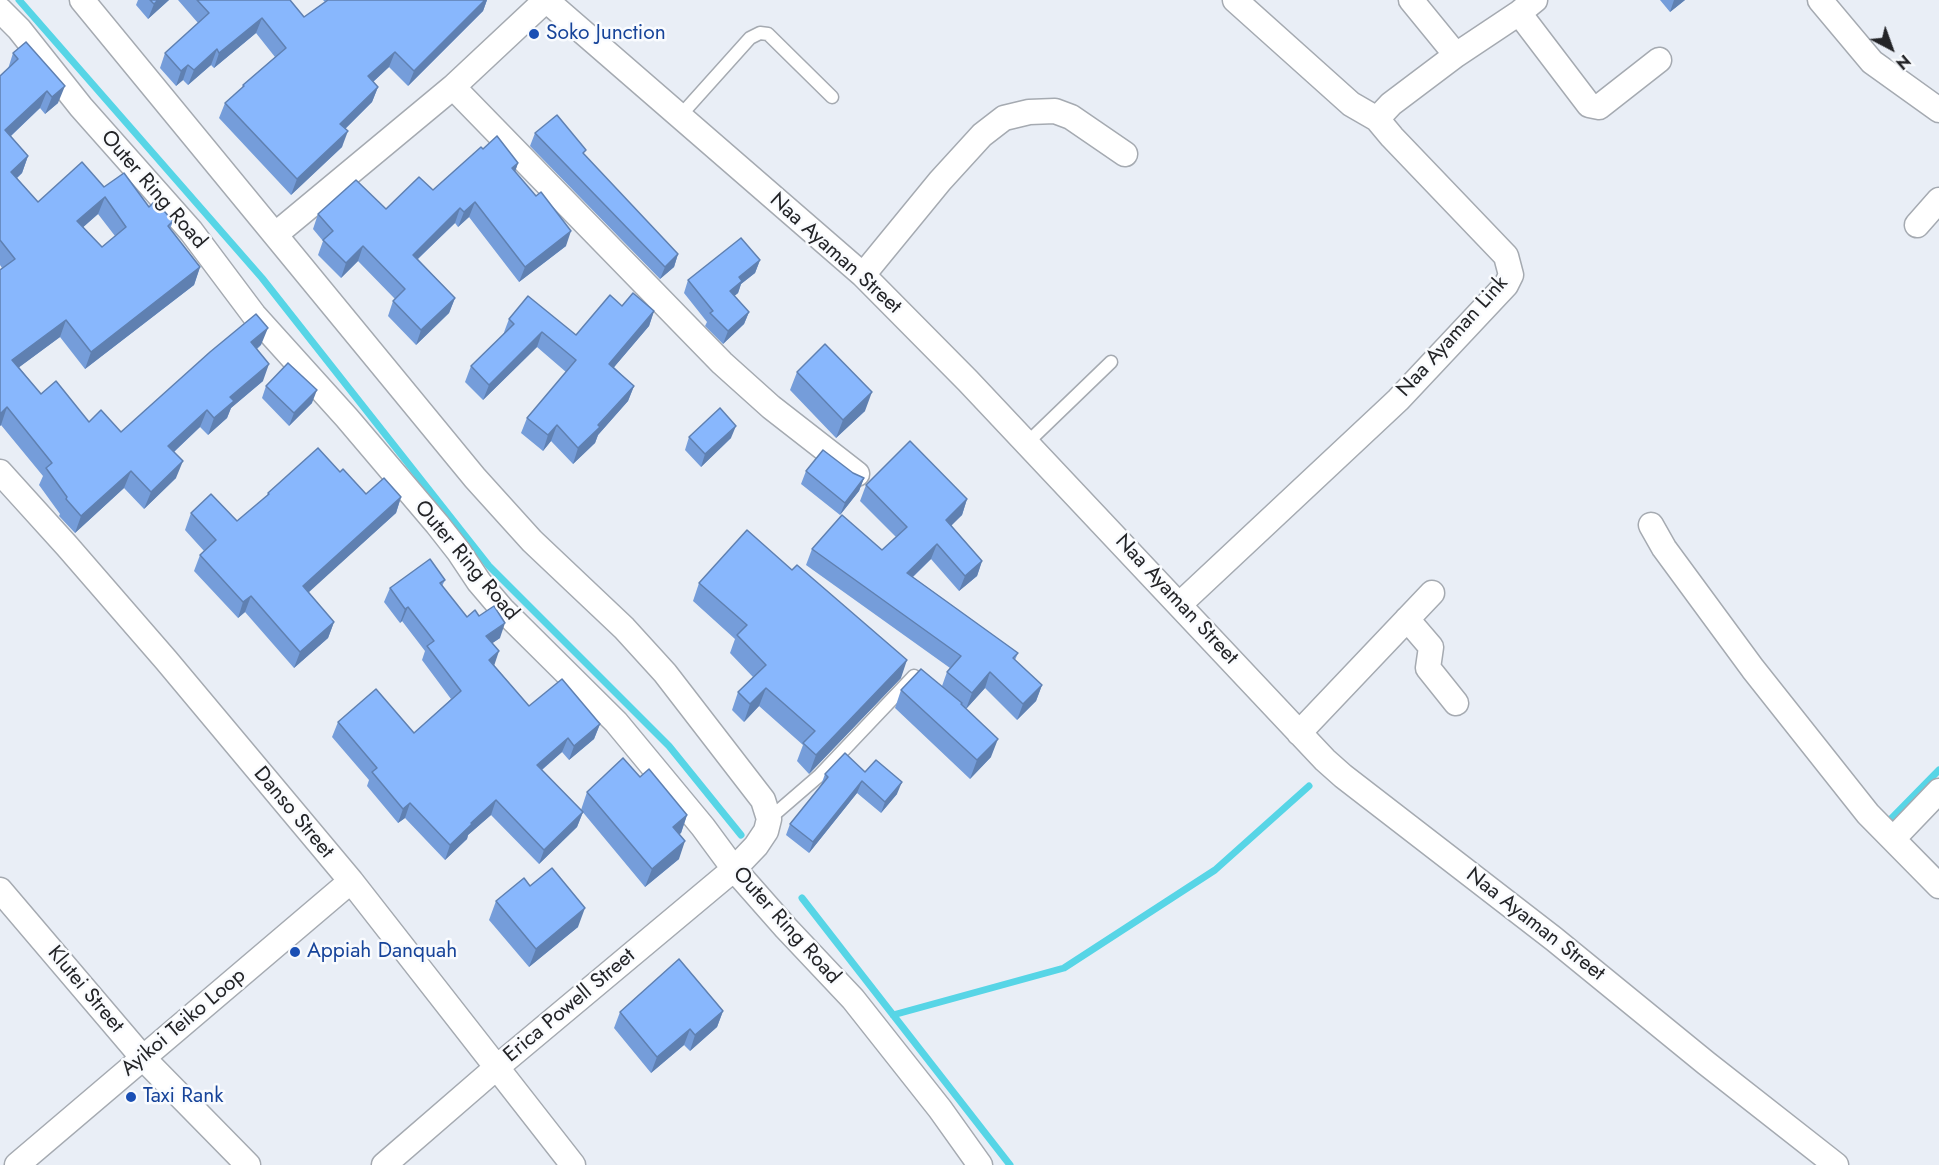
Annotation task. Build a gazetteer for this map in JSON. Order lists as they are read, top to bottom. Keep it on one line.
{"streets":{"street":["Outer Ring Road","Naa Ayaman Street","Naa Ayaman Link","Danso Street","Klutei Street","Erica Powell Street","Ayikoi Teiko Loop"]},"crossings":[["Outer Ring Road","Erica Powell Street"],["Naa Ayaman Street","Naa Ayaman Link"],["Danso Street","Erica Powell Street"],["Danso Street","Ayikoi Teiko Loop"],["Klutei Street","Ayikoi Teiko Loop"]],"places":["Soko Junction","Appiah Danquah","Taxi Rank"],"north":"bottom right"}
